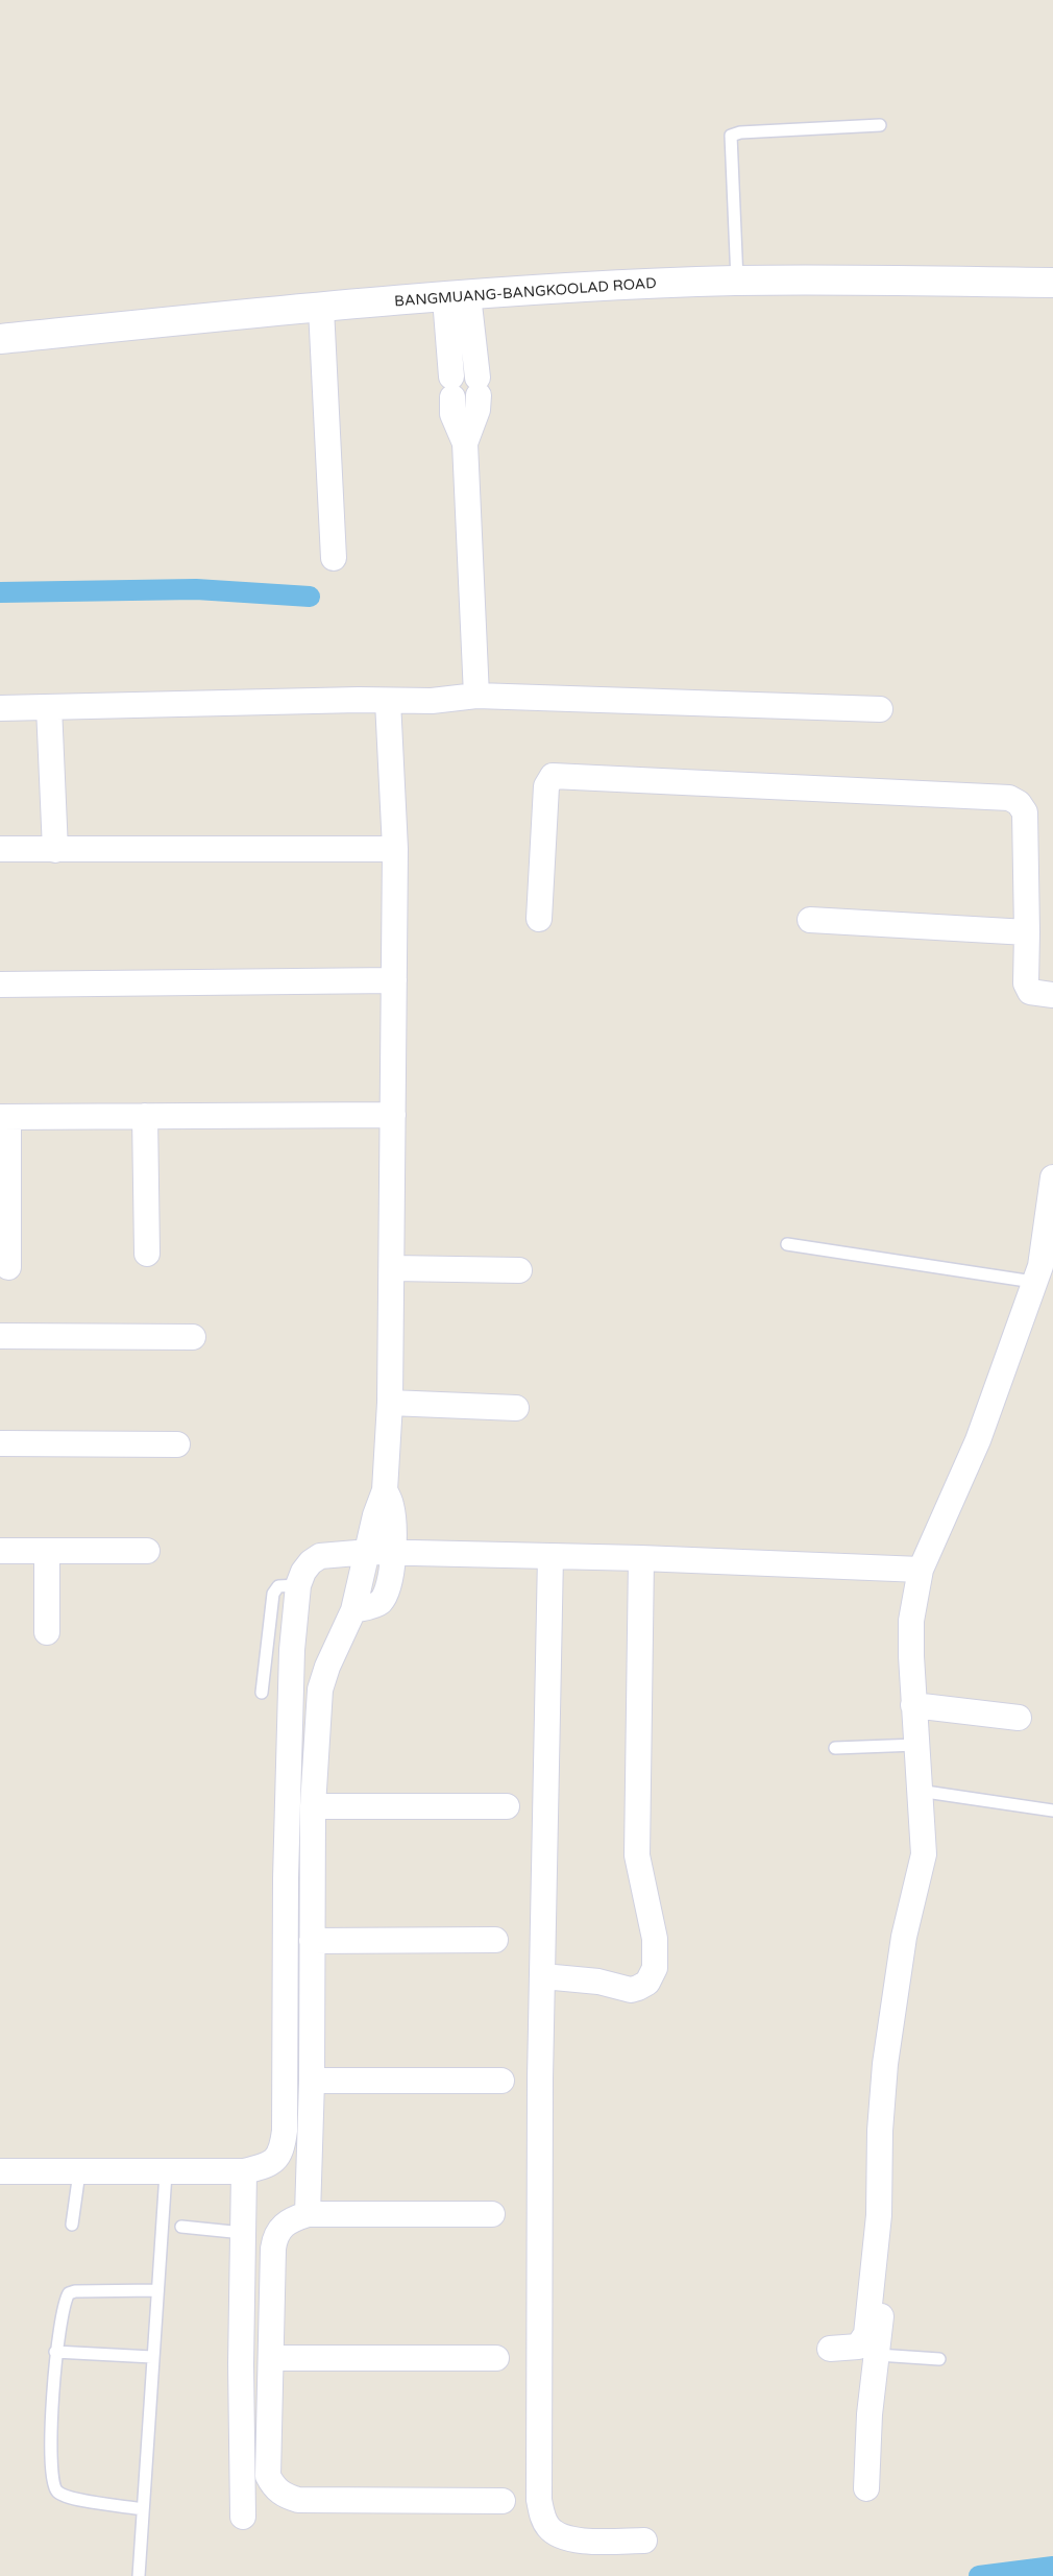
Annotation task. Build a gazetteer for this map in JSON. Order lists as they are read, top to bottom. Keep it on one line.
{"streets":{"street":["BANGMUANG-BANGKOOLAD ROAD"]}}
